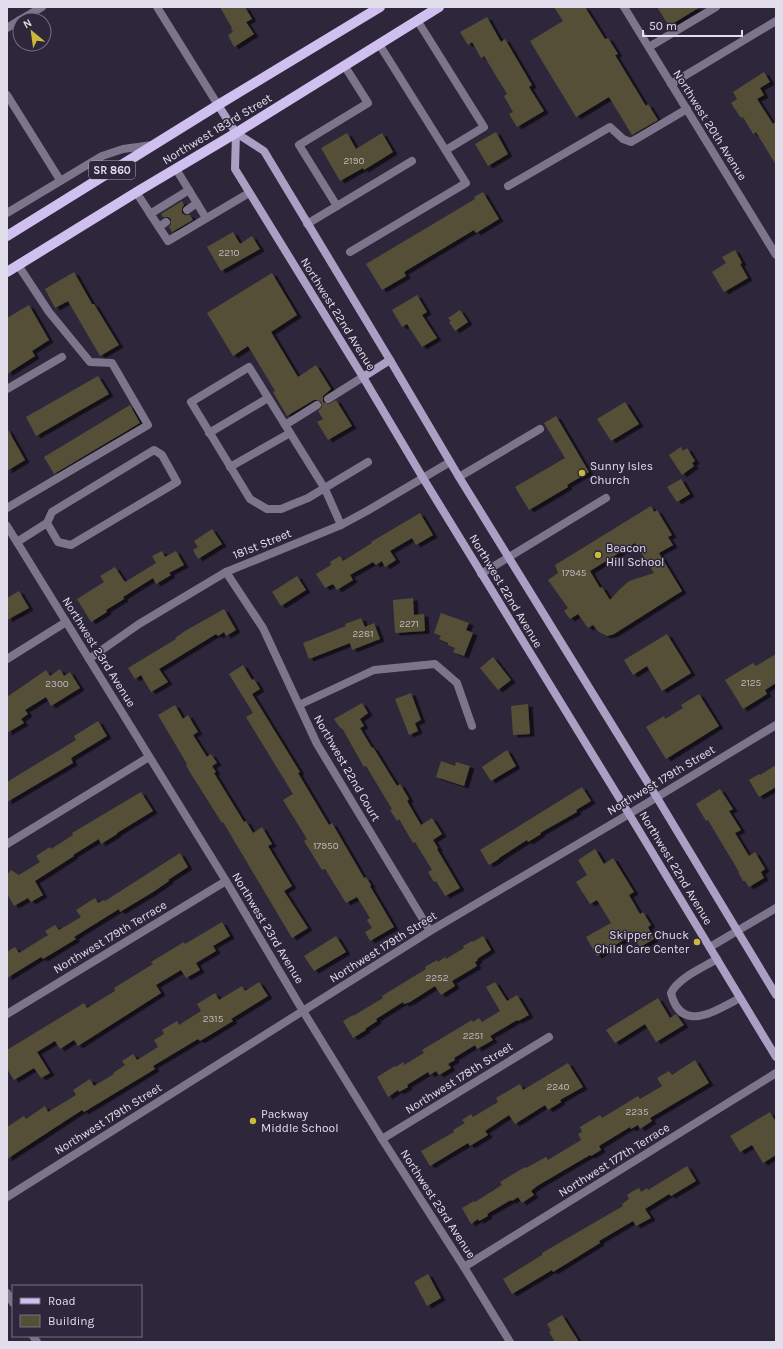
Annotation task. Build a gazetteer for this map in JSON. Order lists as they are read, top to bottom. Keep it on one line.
{"streets":{"main road":["Northwest 183rd Street","SR 860","Northwest 22nd Avenue"],"street":["Northwest 20th Avenue","181st Street","Northwest 23rd Avenue","Northwest 22nd Court","Northwest 179th Street","Northwest 179th Terrace","Northwest 178th Street","Northwest 177th Terrace"]},"crossings":[["Northwest 183rd Street","Northwest 22nd Avenue"],["Northwest 22nd Avenue","181st Street"],["Northwest 22nd Avenue","Northwest 179th Street"],["181st Street","Northwest 23rd Avenue"],["181st Street","Northwest 22nd Court"],["Northwest 23rd Avenue","Northwest 179th Street"],["Northwest 23rd Avenue","Northwest 179th Terrace"],["Northwest 23rd Avenue","Northwest 178th Street"],["Northwest 23rd Avenue","Northwest 177th Terrace"],["Northwest 22nd Court","Northwest 179th Street"]],"places":["Sunny Isles Church","Beacon Hill School","Skipper Chuck Child Care Center","Packway Middle School"],"house_numbers":["2190","2210","17945","2271","2281","2125","2300","17950","2252","2315","2251","2240","2235"],"legend":["Road","Building"],"scale_bar":"50 m","north":"top left"}
